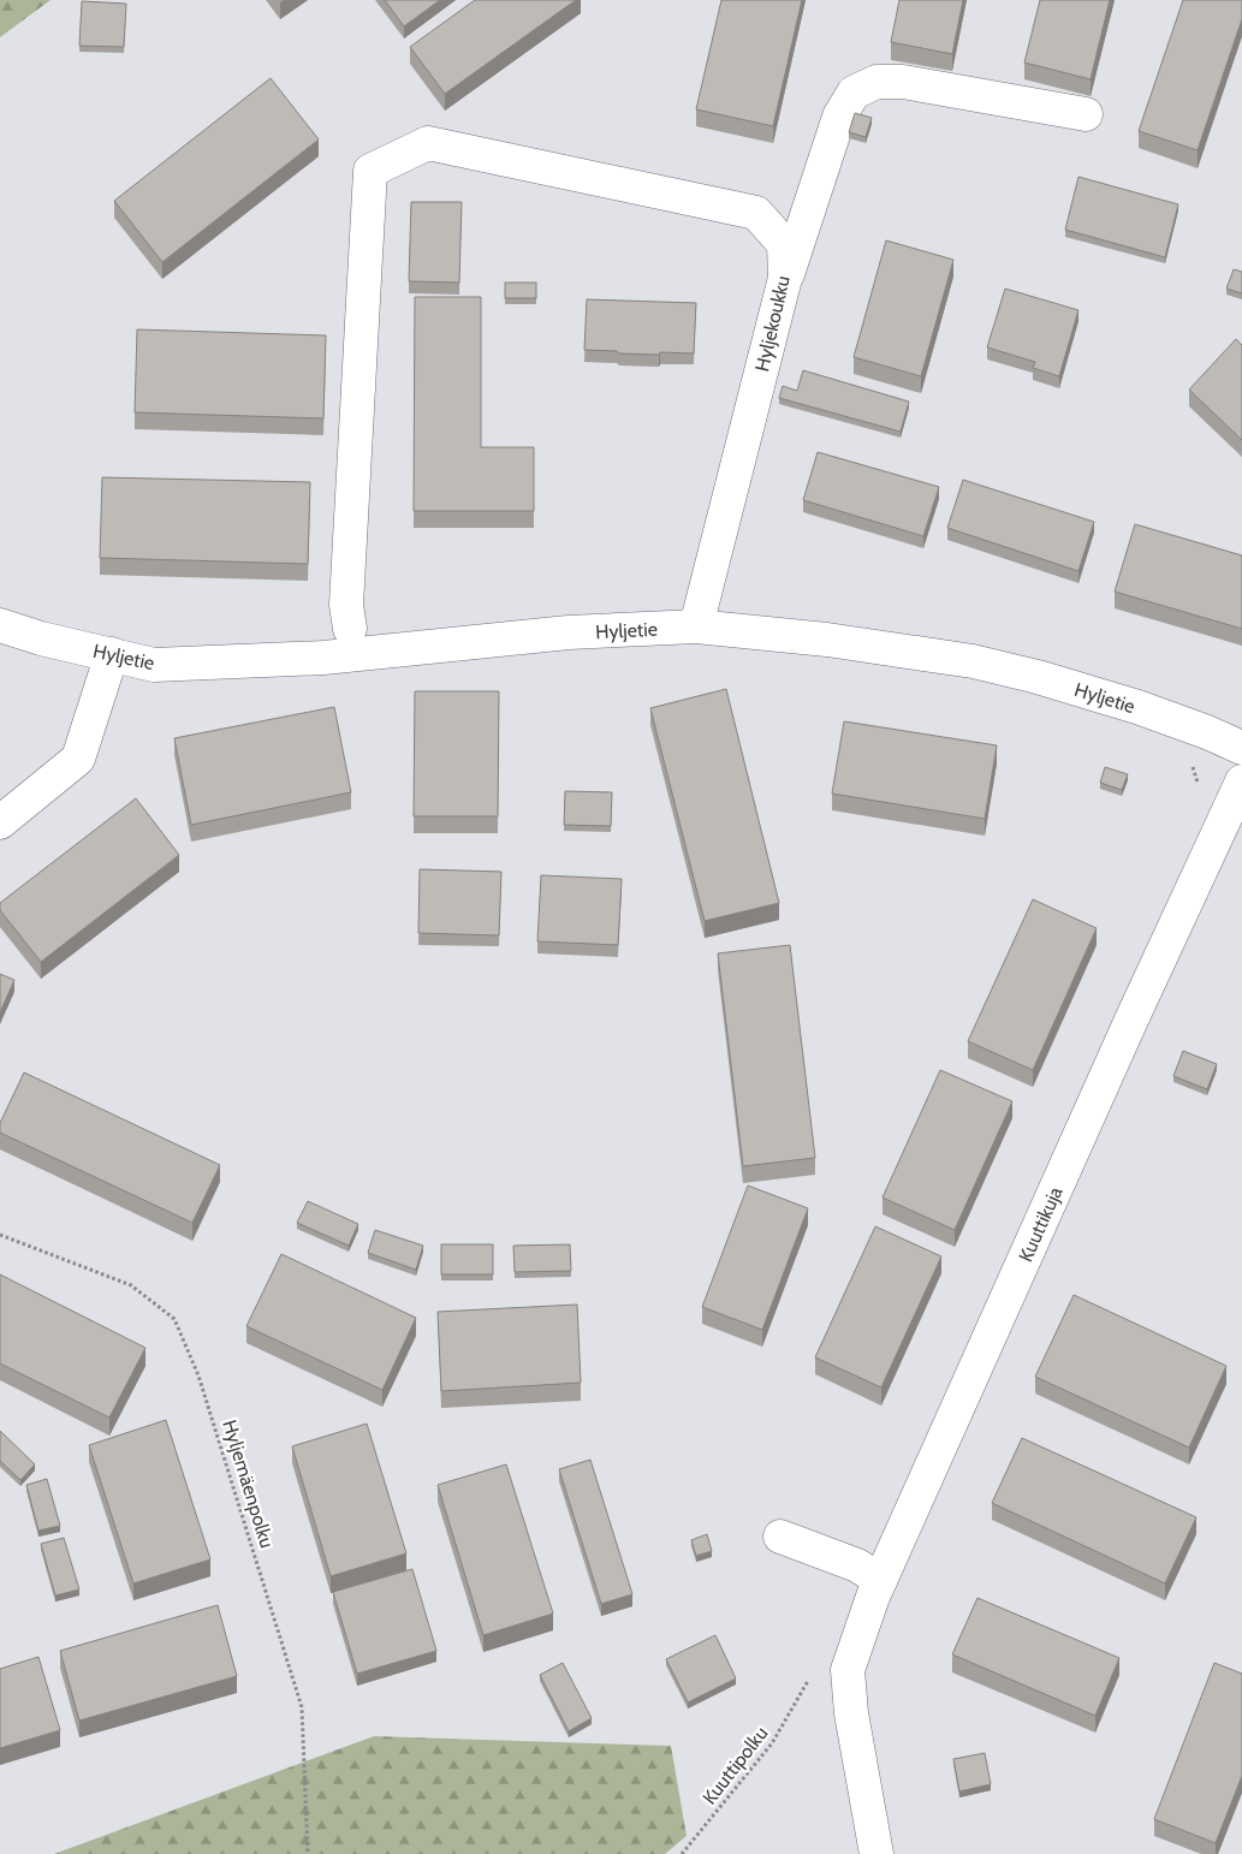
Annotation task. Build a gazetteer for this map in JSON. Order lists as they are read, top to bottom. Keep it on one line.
{"streets":{"street":["Hyljekoukku","Hyljetie","Kuuttikuja"],"path":["Hyljemäenpolku","Kuuttipolku"]},"crossings":[["Hyljekoukku","Hyljetie"]]}
